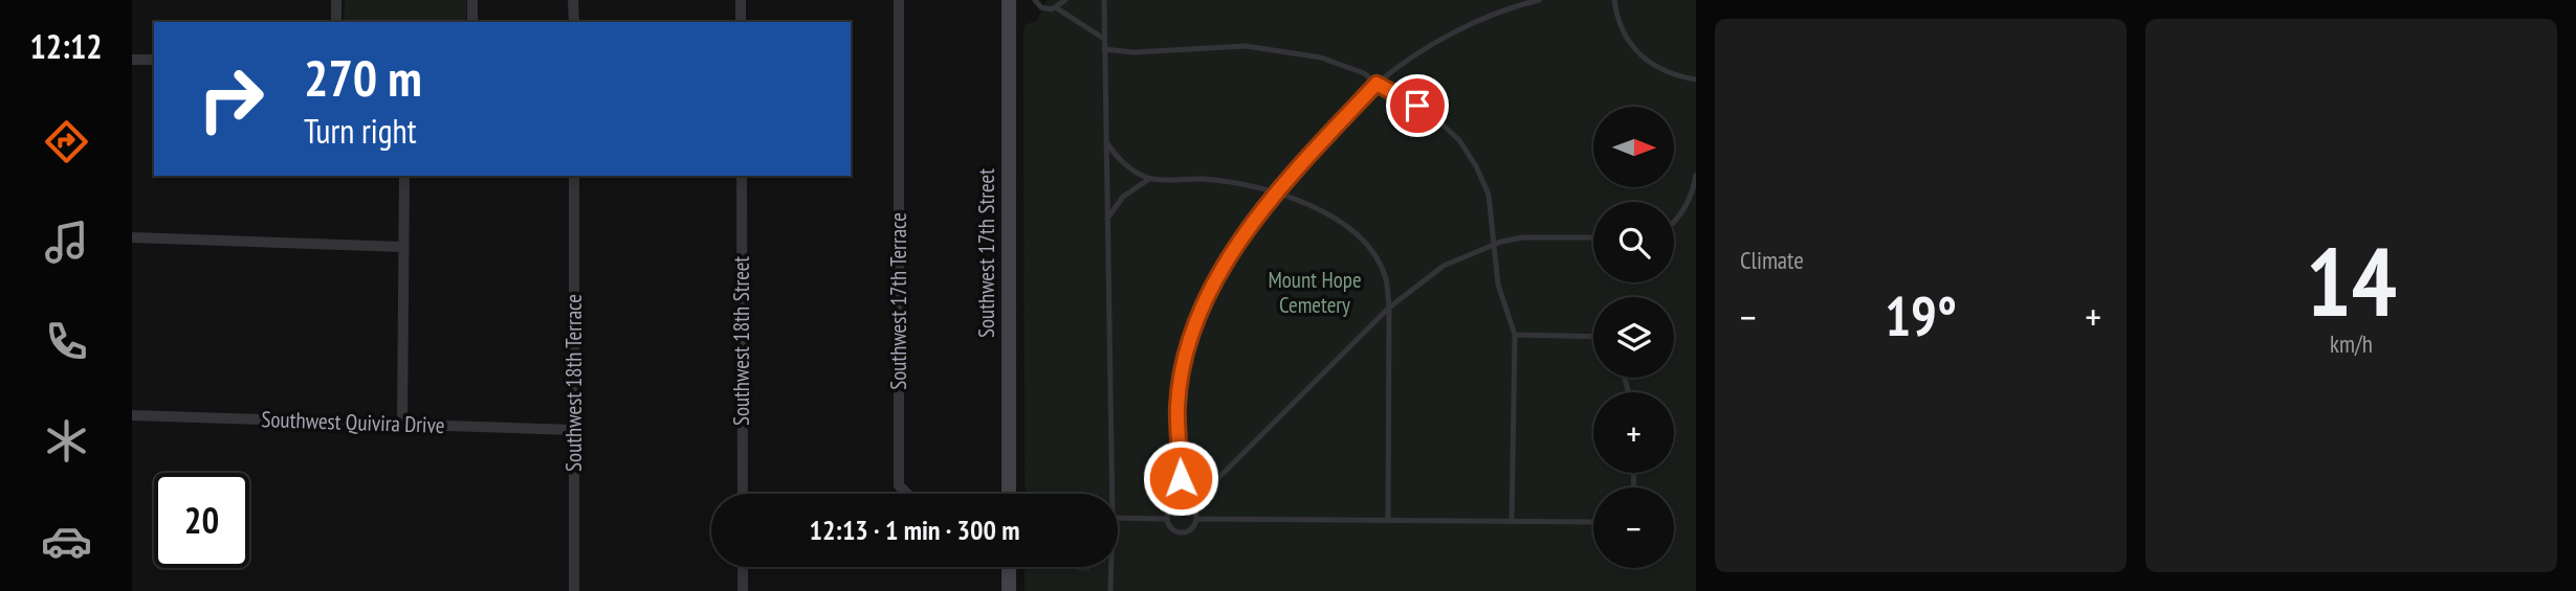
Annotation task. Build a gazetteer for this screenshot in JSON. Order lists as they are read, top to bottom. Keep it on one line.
{"streets":{"main road":["Southwest 17th Street"],"street":["Southwest 17th Terrace","Southwest 18th Street","Southwest 18th Terrace","Southwest Quivira Drive"]},"crossings":[["Southwest 18th Terrace","Southwest Quivira Drive"]],"parks":["Mount Hope Cemetery"],"north":"right","page":{"tabs":"12:12","tile":["Climate",["14","km/h"]],"turn":["270 m","Turn right"],"map_buttons":["+","−"],"heat":["−","19°","+"],"limit":"20","trip":"12:13 · 1 min · 300 m"}}
